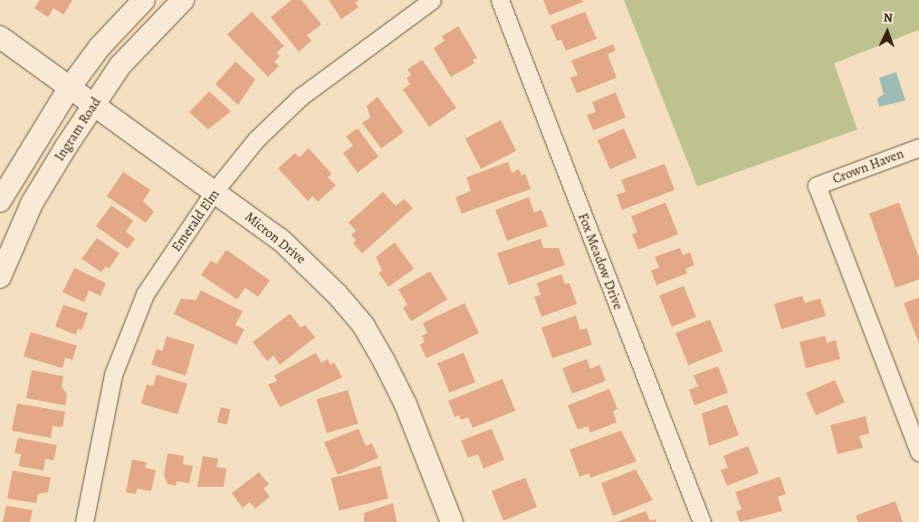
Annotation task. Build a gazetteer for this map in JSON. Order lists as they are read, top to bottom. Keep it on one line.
{"streets":{"street":["Ingram Road","Crown Haven","Emerald Elm","Micron Drive","Fox Meadow Drive"]},"crossings":[["Ingram Road","Micron Drive"],["Emerald Elm","Micron Drive"]],"north":"top"}
